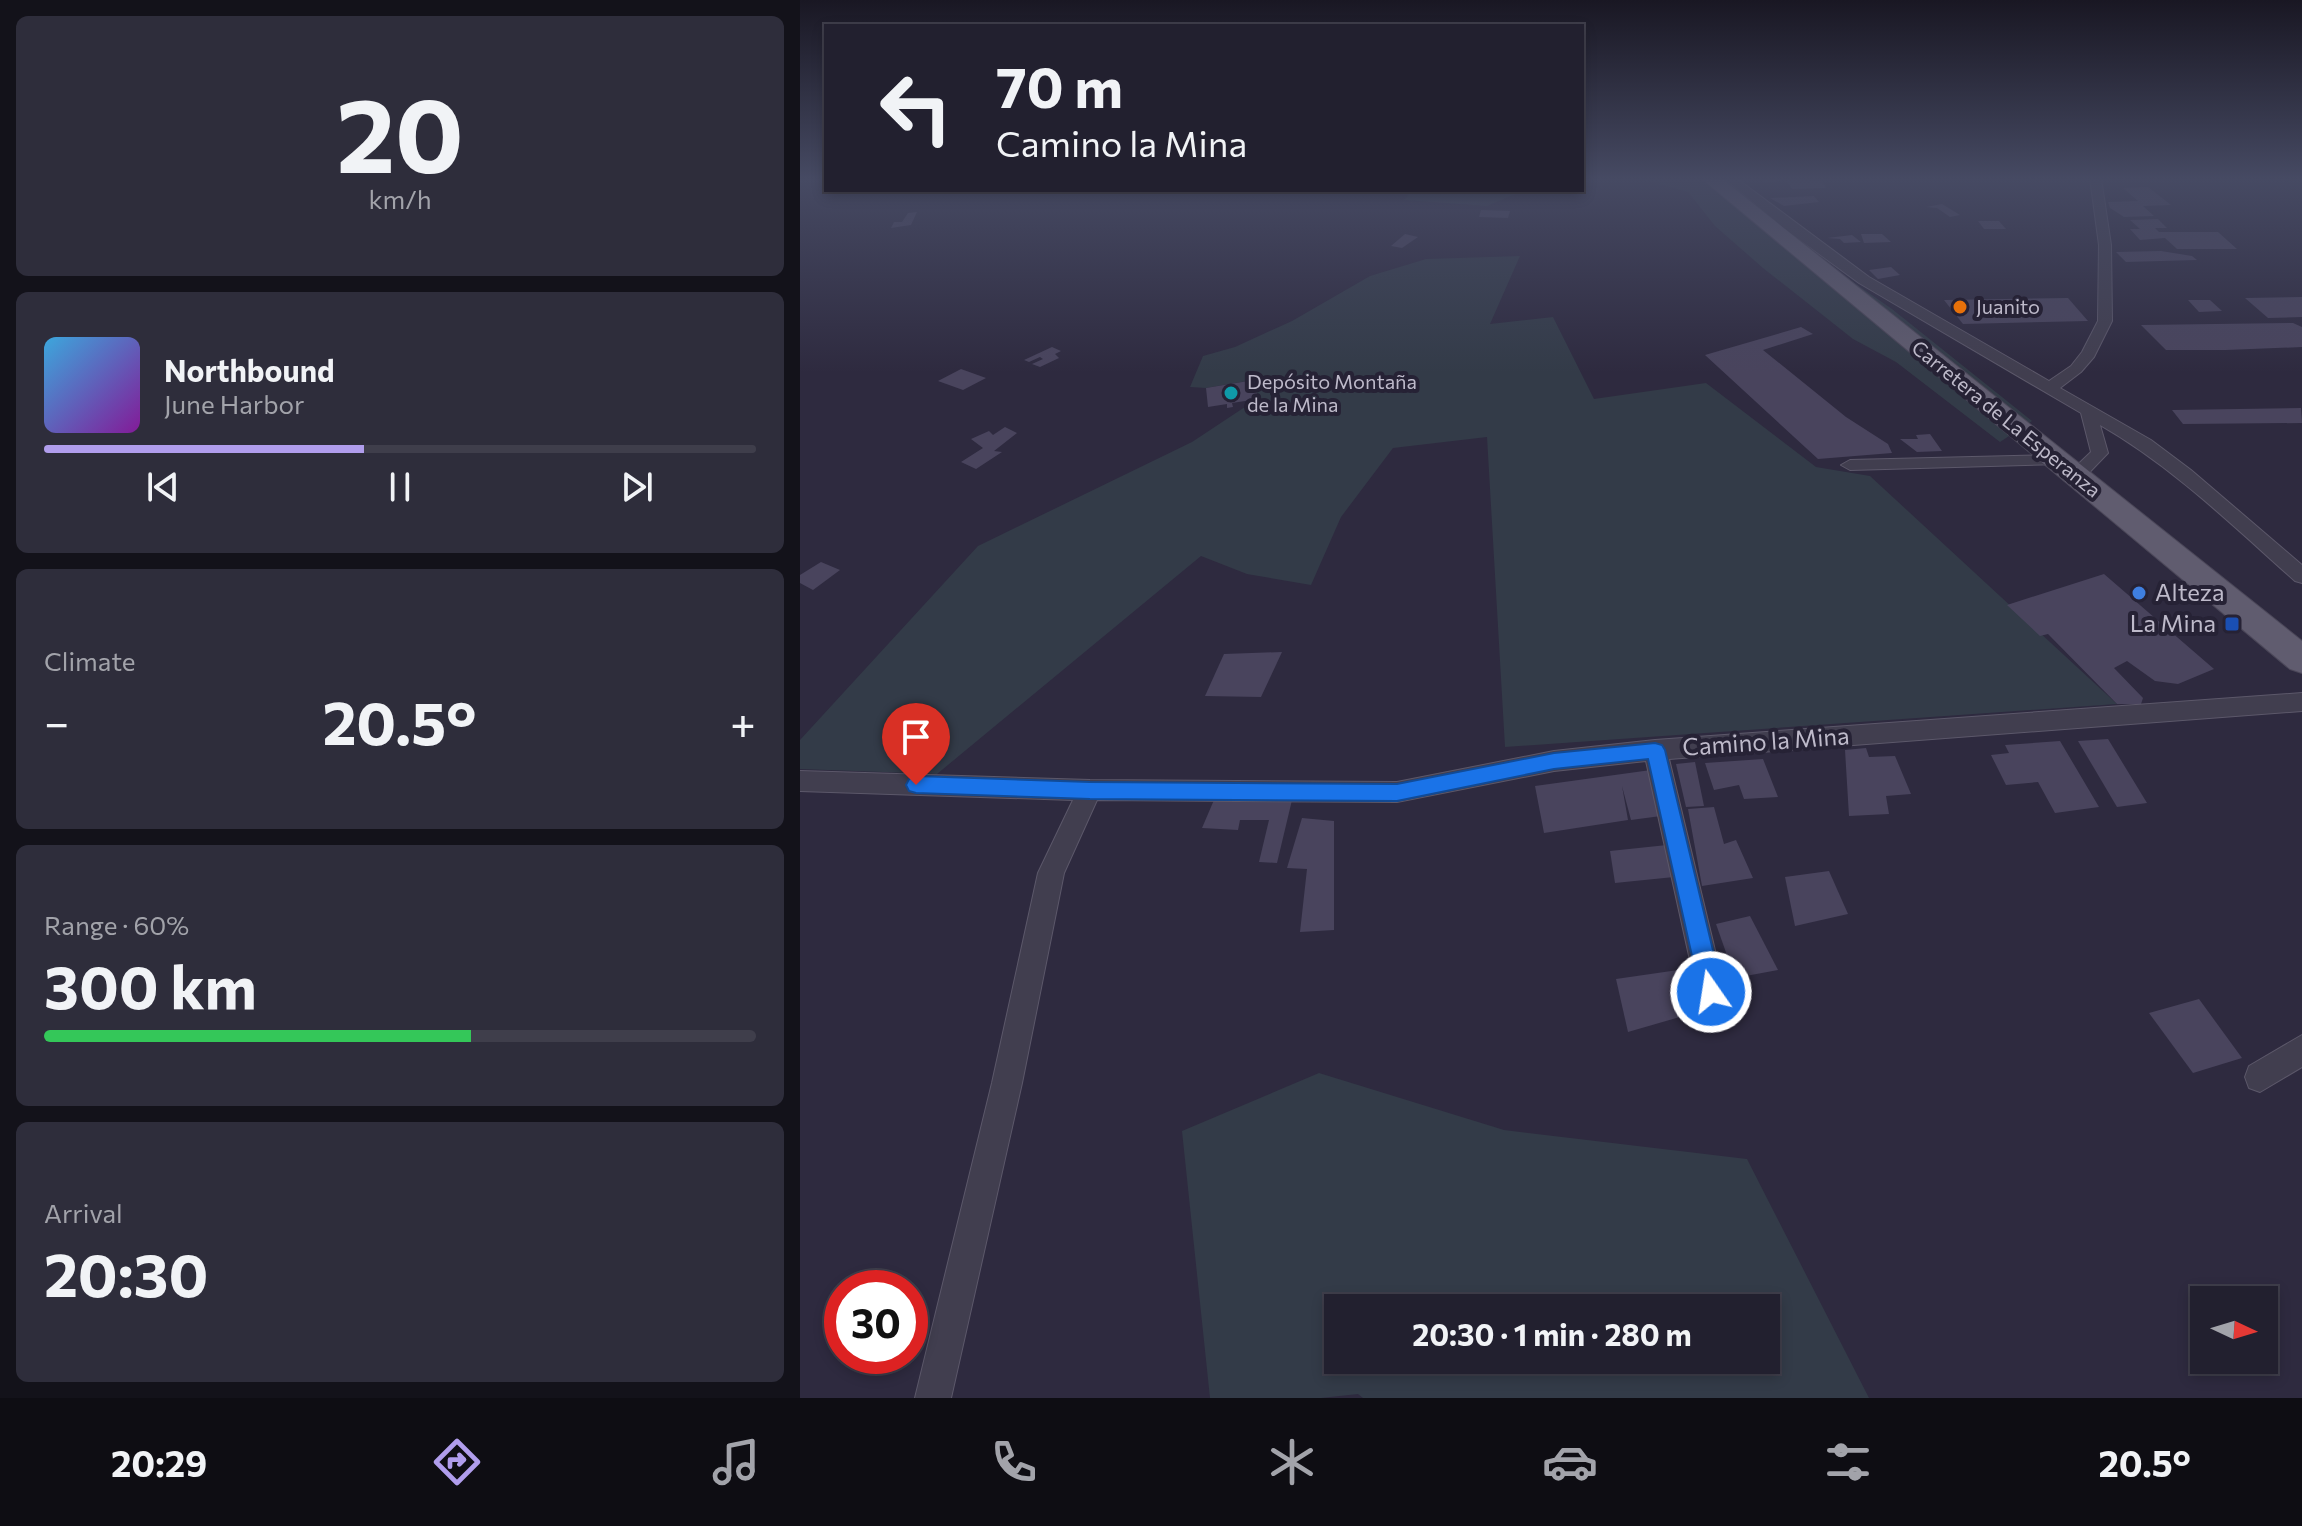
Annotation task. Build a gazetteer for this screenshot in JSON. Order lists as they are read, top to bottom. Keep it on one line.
{"streets":{"main road":["Carretera de La Esperanza"],"street":["Camino la Mina"]},"places":{"other":["Juanito","Depósito Montaña de la Mina","Alteza"],"transit":["La Mina"]},"north":"right","page":{"tile":[["20","km/h"],"Climate",["Range · 60%","300 km"],["Arrival","20:30"]],"turn":["70 m","Camino la Mina"],"song":["Northbound","June Harbor"],"heat":["−","20.5°","+"],"limit":"30","trip":"20:30 · 1 min · 280 m","tabs":["20:29","20.5°"]}}
